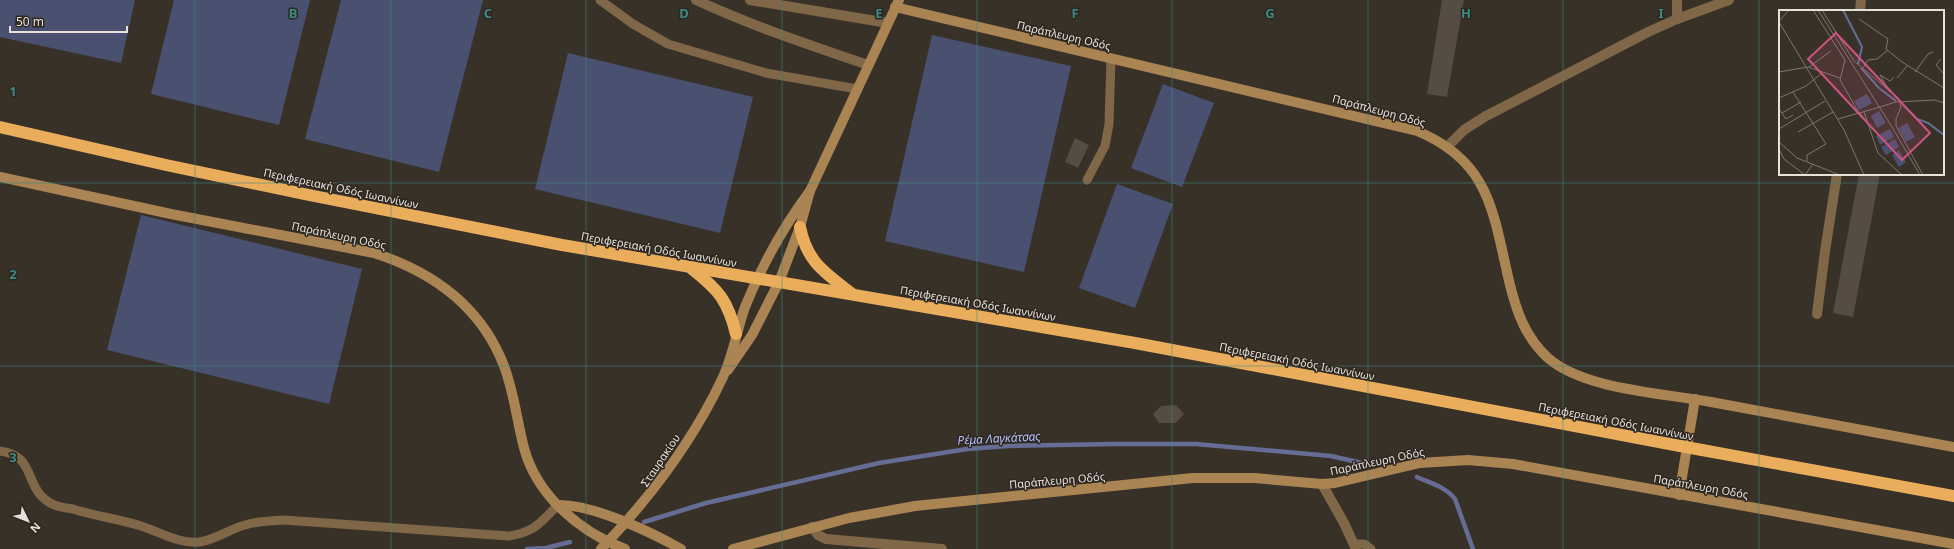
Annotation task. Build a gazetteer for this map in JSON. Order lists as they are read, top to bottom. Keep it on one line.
{"streets":{"highway":["Περιφερειακή Οδός Ιωαννίνων"],"street":["Παράπλευρη Οδός","Σταυρακίου"]},"crossings":[["Παράπλευρη Οδός","Σταυρακίου"]],"water":["Ρέμα Λαγκάτσας"],"scale_bar":"50 m","north":"bottom right","grid":{"columns":["B","C","D","E","F","G","H","I"],"rows":["1","2","3"]}}
